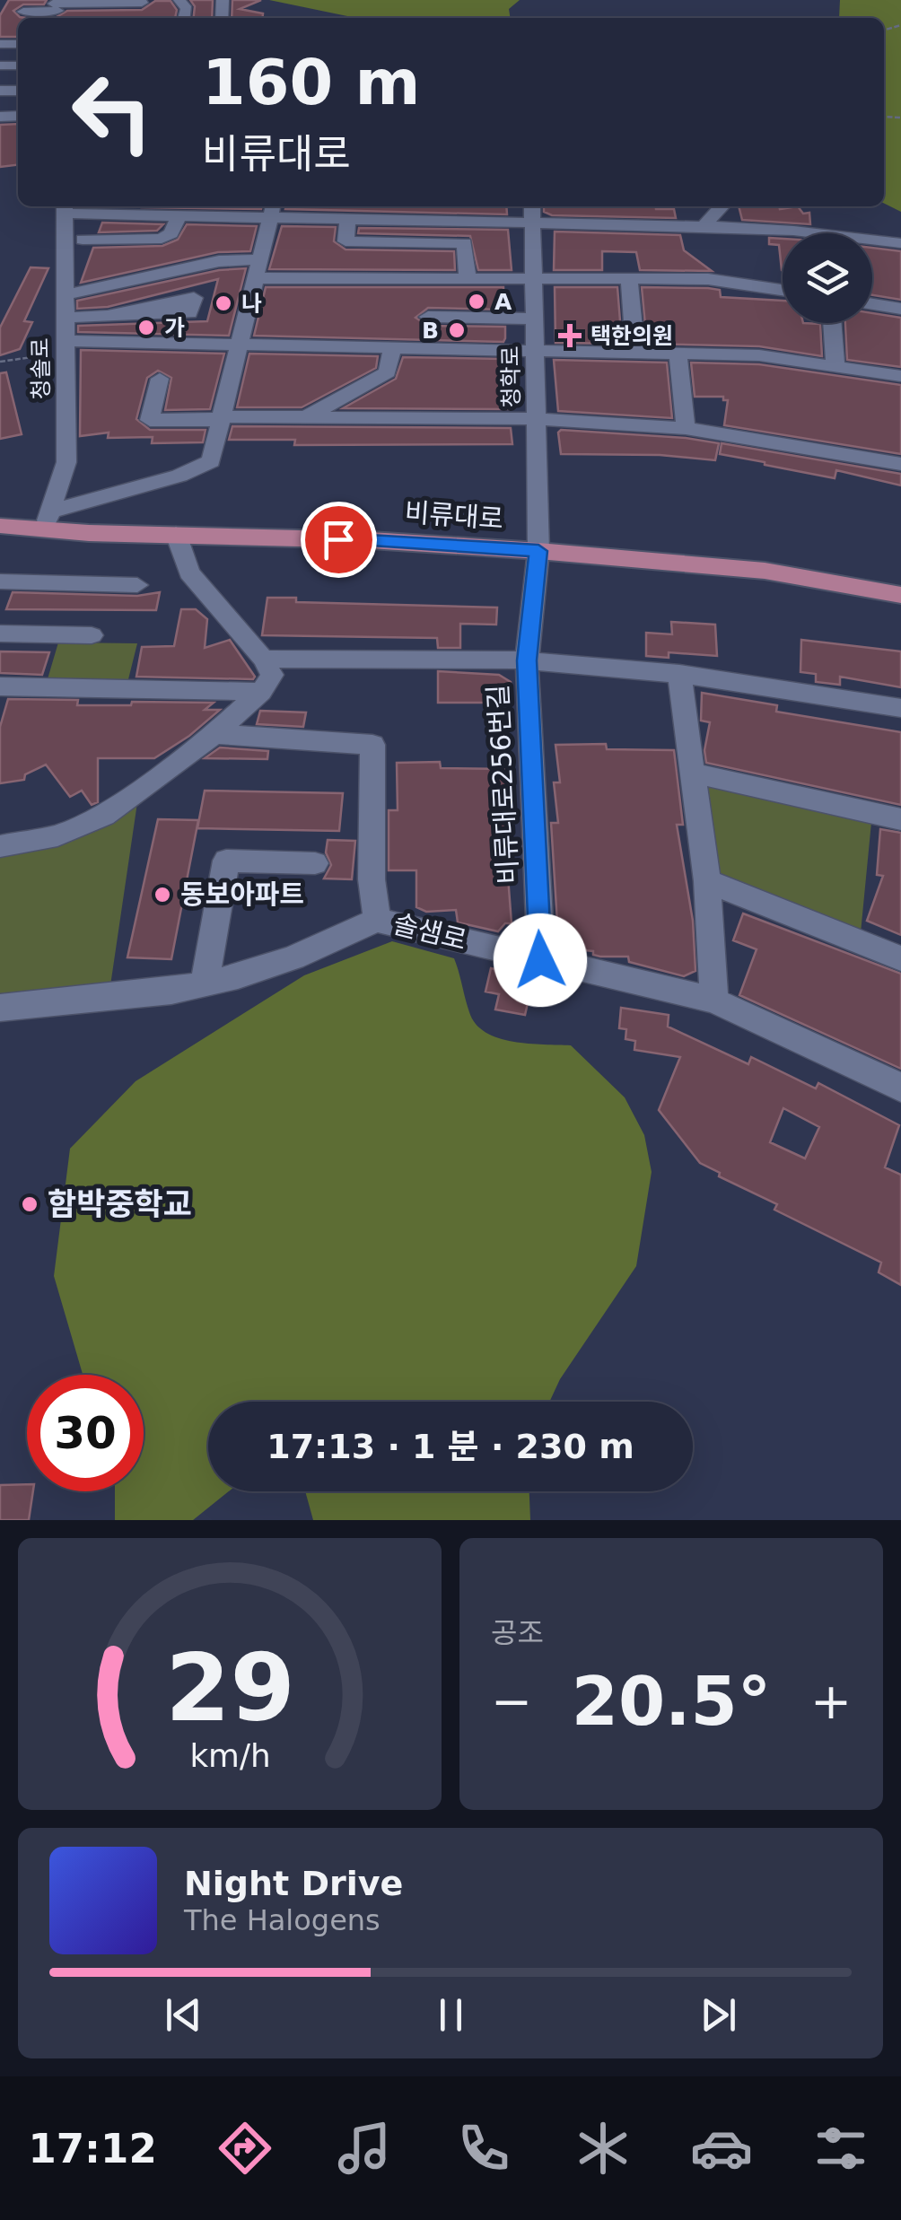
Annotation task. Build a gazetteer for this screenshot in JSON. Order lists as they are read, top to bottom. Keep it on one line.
{"streets":{"main road":["비류대로"],"street":["청솔로","청학로","비류대로256번길","솔샘로"]},"crossings":[["청솔로","비류대로"],["청학로","비류대로"],["청학로","비류대로256번길"],["비류대로","비류대로256번길"],["비류대로256번길","솔샘로"]],"places":{"other":["A","나","가","B","동보아파트","함박중학교"],"health":["택한의원"]},"page":{"turn":["160 m","비류대로"],"limit":"30","trip":"17:13 · 1 분 · 230 m","tile":"공조","heat":["−","20.5°","+"],"song":["Night Drive","The Halogens"],"tabs":"17:12","gauge":["29","km/h"]}}
